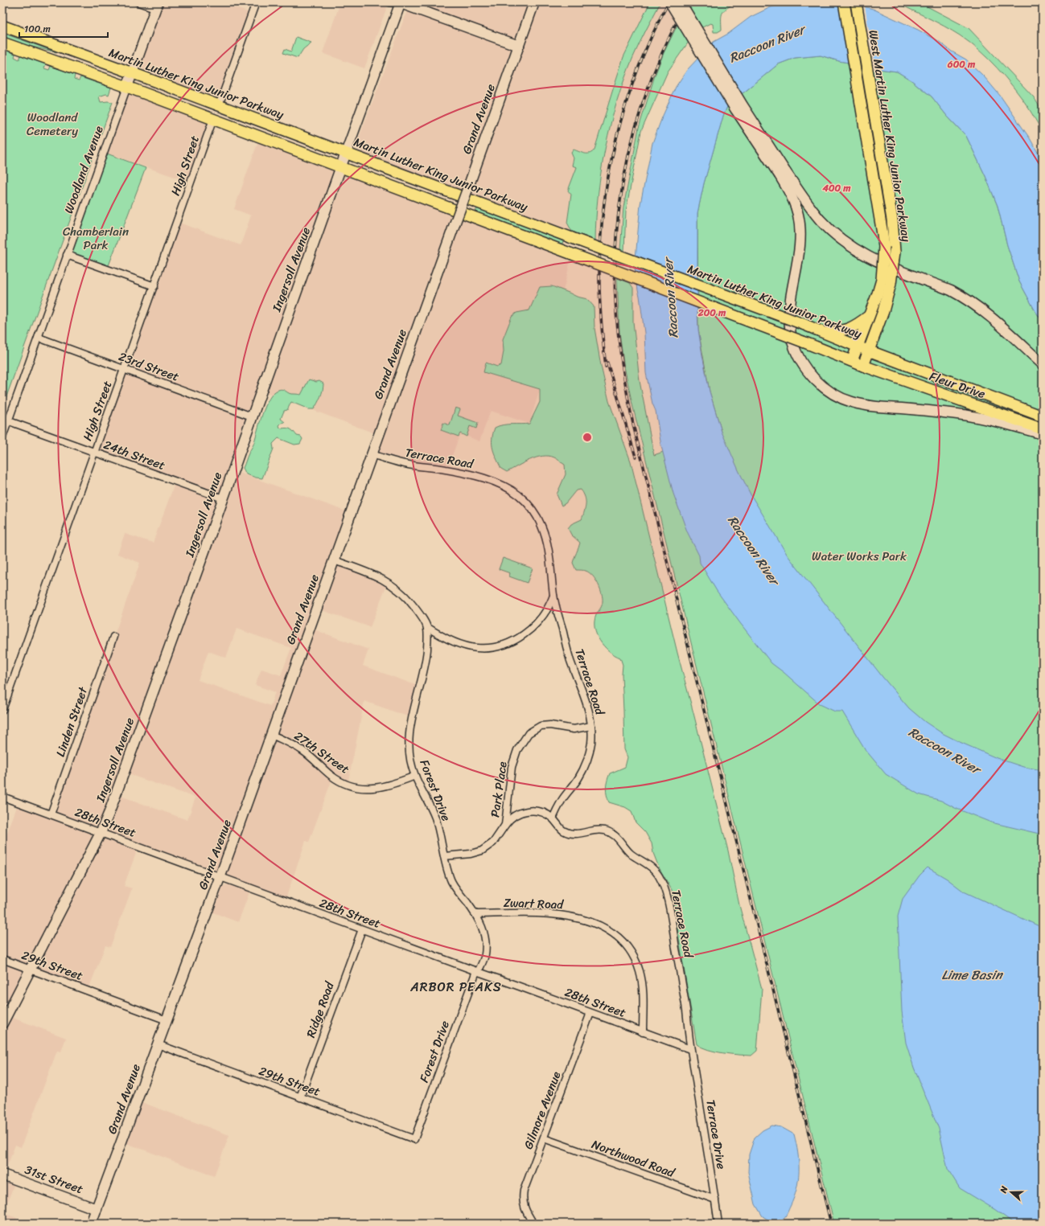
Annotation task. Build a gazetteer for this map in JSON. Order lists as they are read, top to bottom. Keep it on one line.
{"streets":{"main road":["Martin Luther King Junior Parkway","Grand Avenue","West Martin Luther King Junior Parkway","Woodland Avenue","Ingersoll Avenue","Fleur Drive","31st Street"],"street":["High Street","23rd Street","24th Street","Terrace Road","Linden Street","27th Street","Park Place","Forest Drive","28th Street","Zwart Road","29th Street","Ridge Road","Gilmore Avenue","Terrace Drive","Northwood Road"]},"crossings":[["Martin Luther King Junior Parkway","West Martin Luther King Junior Parkway"],["Martin Luther King Junior Parkway","Woodland Avenue"],["Martin Luther King Junior Parkway","Ingersoll Avenue"],["Martin Luther King Junior Parkway","Fleur Drive"],["Grand Avenue","Terrace Road"],["Grand Avenue","27th Street"],["Grand Avenue","28th Street"],["Grand Avenue","29th Street"],["Grand Avenue","31st Street"],["West Martin Luther King Junior Parkway","Fleur Drive"],["High Street","23rd Street"],["High Street","24th Street"],["Woodland Avenue","23rd Street"],["Woodland Avenue","24th Street"],["Ingersoll Avenue","23rd Street"],["Ingersoll Avenue","24th Street"],["Ingersoll Avenue","28th Street"],["Ingersoll Avenue","29th Street"],["Terrace Road","Park Place"],["Terrace Road","28th Street"],["Terrace Road","Terrace Drive"],["Linden Street","28th Street"],["27th Street","Forest Drive"],["Park Place","Forest Drive"],["Forest Drive","28th Street"],["Forest Drive","Zwart Road"],["Forest Drive","29th Street"],["28th Street","Zwart Road"],["28th Street","Ridge Road"],["28th Street","Gilmore Avenue"],["28th Street","Terrace Drive"],["29th Street","Ridge Road"],["Gilmore Avenue","Northwood Road"],["Terrace Drive","Northwood Road"]],"districts":["ARBOR PEAKS"],"water":["Raccoon River","Lime Basin"],"parks":["Woodland Cemetery","Chamberlain Park","Water Works Park"],"scale_bar":"100 m","north":"left","rings":["600 m","400 m","200 m"]}
